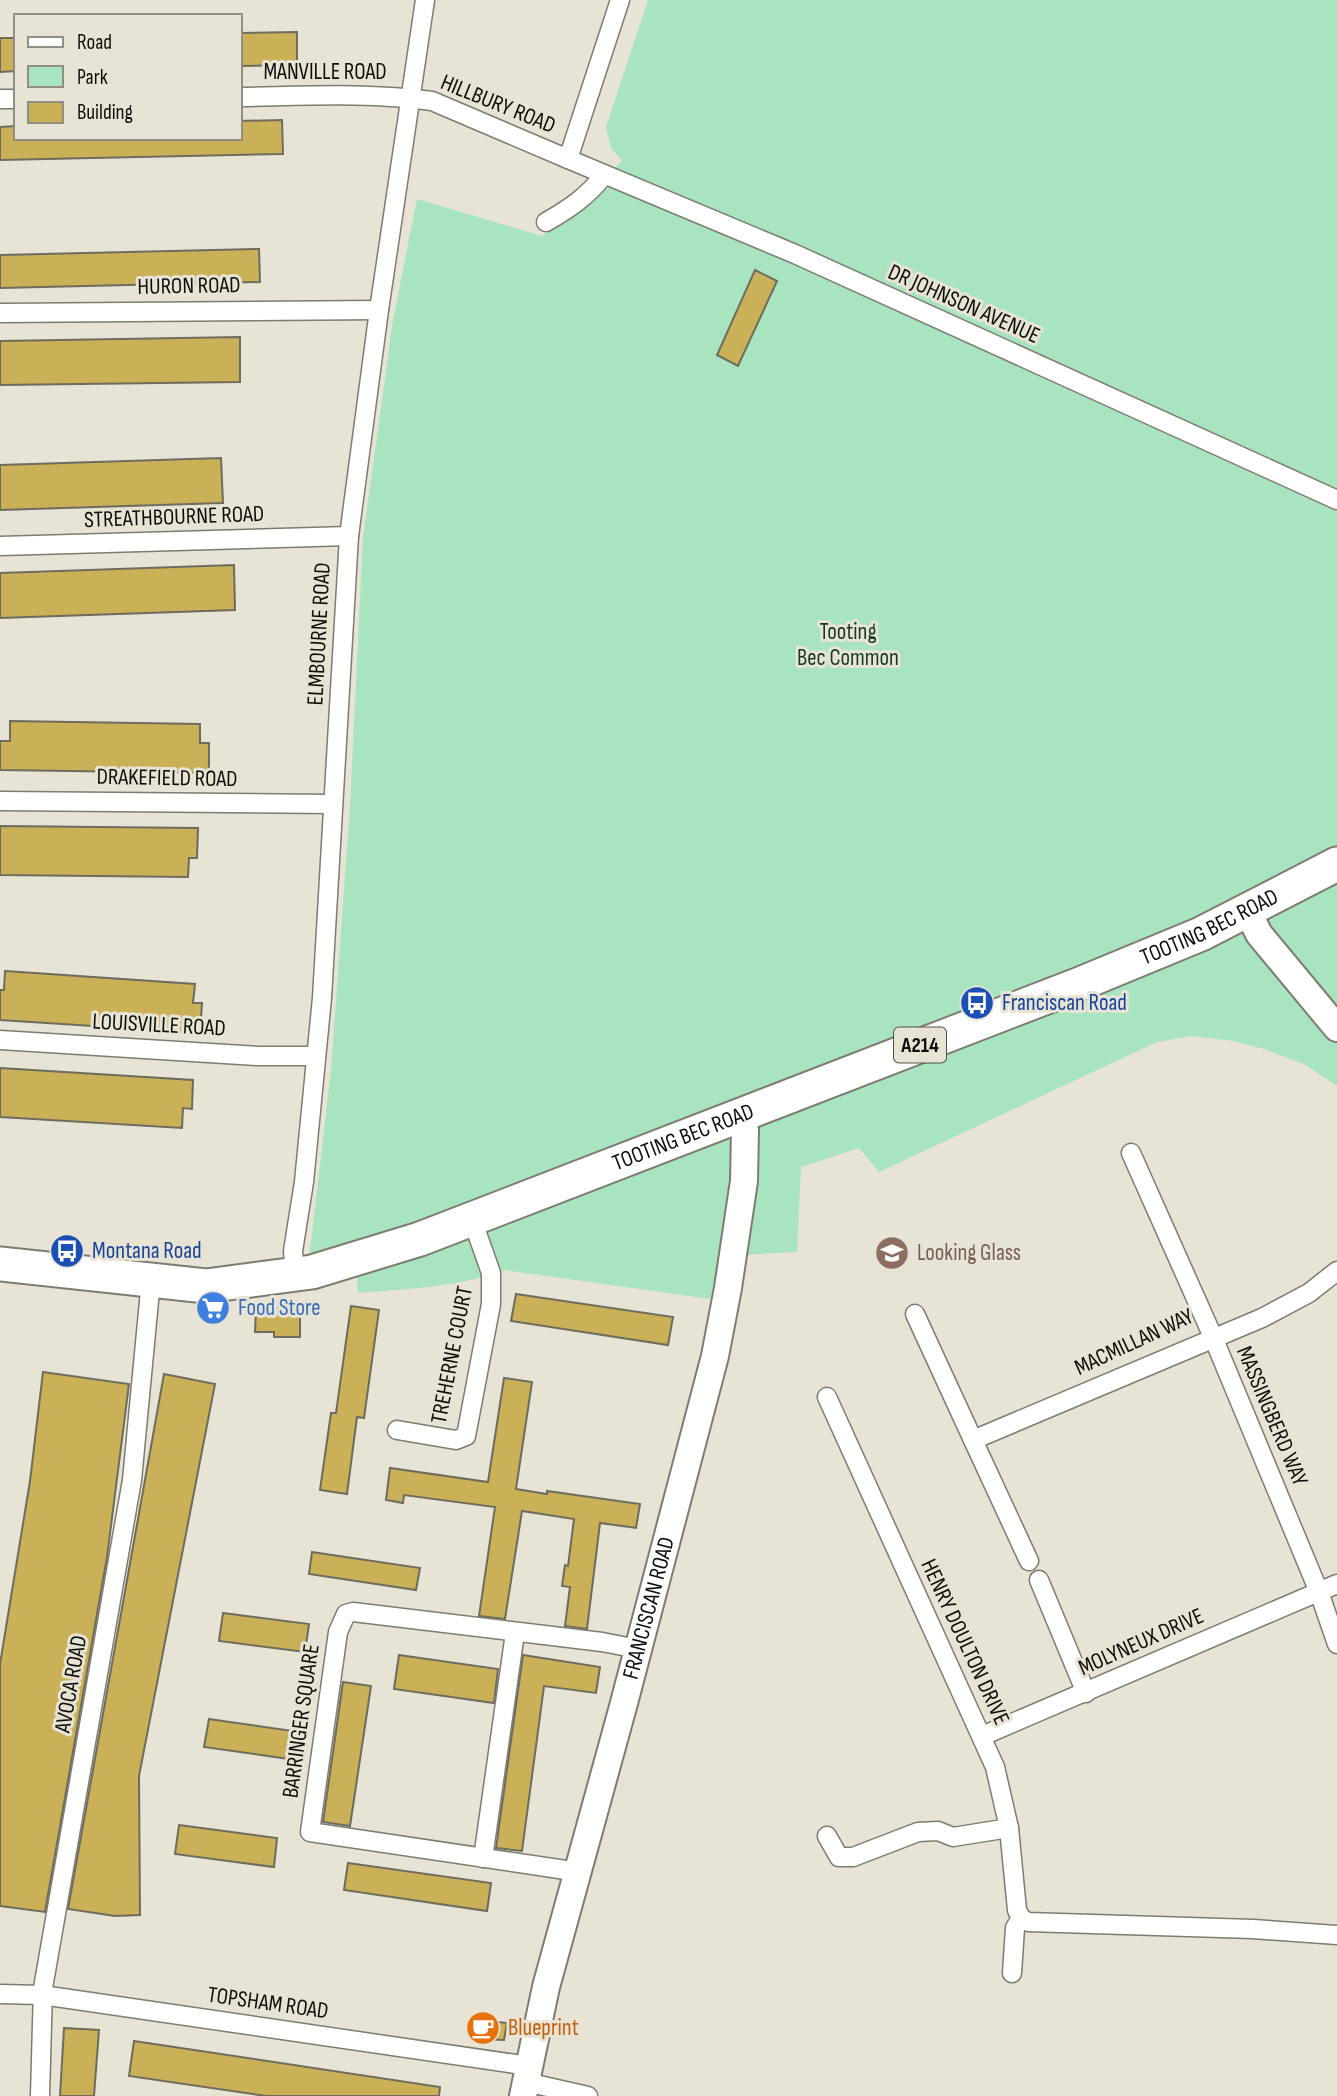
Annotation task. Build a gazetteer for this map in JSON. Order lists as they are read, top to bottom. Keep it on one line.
{"streets":{"highway":["TOOTING BEC ROAD","A214"],"street":["MANVILLE ROAD","HILLBURY ROAD","HURON ROAD","DR JOHNSON AVENUE","STREATHBOURNE ROAD","ELMBOURNE ROAD","DRAKEFIELD ROAD","LOUISVILLE ROAD","MACMILLAN WAY","TREHERNE COURT","MASSINGBERD WAY","FRANCISCAN ROAD","HENRY DOULTON DRIVE","MOLYNEUX DRIVE","AVOCA ROAD","BARRINGER SQUARE","TOPSHAM ROAD"]},"crossings":[["MANVILLE ROAD","HILLBURY ROAD"],["MANVILLE ROAD","ELMBOURNE ROAD"],["HILLBURY ROAD","DR JOHNSON AVENUE"],["HILLBURY ROAD","ELMBOURNE ROAD"],["HURON ROAD","ELMBOURNE ROAD"],["STREATHBOURNE ROAD","ELMBOURNE ROAD"],["ELMBOURNE ROAD","DRAKEFIELD ROAD"],["ELMBOURNE ROAD","TOOTING BEC ROAD"],["ELMBOURNE ROAD","LOUISVILLE ROAD"],["TOOTING BEC ROAD","TREHERNE COURT"],["TOOTING BEC ROAD","FRANCISCAN ROAD"],["TOOTING BEC ROAD","AVOCA ROAD"],["MACMILLAN WAY","MASSINGBERD WAY"],["MASSINGBERD WAY","MOLYNEUX DRIVE"],["FRANCISCAN ROAD","BARRINGER SQUARE"],["FRANCISCAN ROAD","TOPSHAM ROAD"],["HENRY DOULTON DRIVE","MOLYNEUX DRIVE"],["AVOCA ROAD","TOPSHAM ROAD"]],"parks":["Tooting Bec Common"],"places":{"bus stop":["Franciscan Road","Montana Road"],"school or university":["Looking Glass"],"supermarket":["Food Store"],"cafe":["Blueprint"]},"legend":["Road","Park","Building"]}
